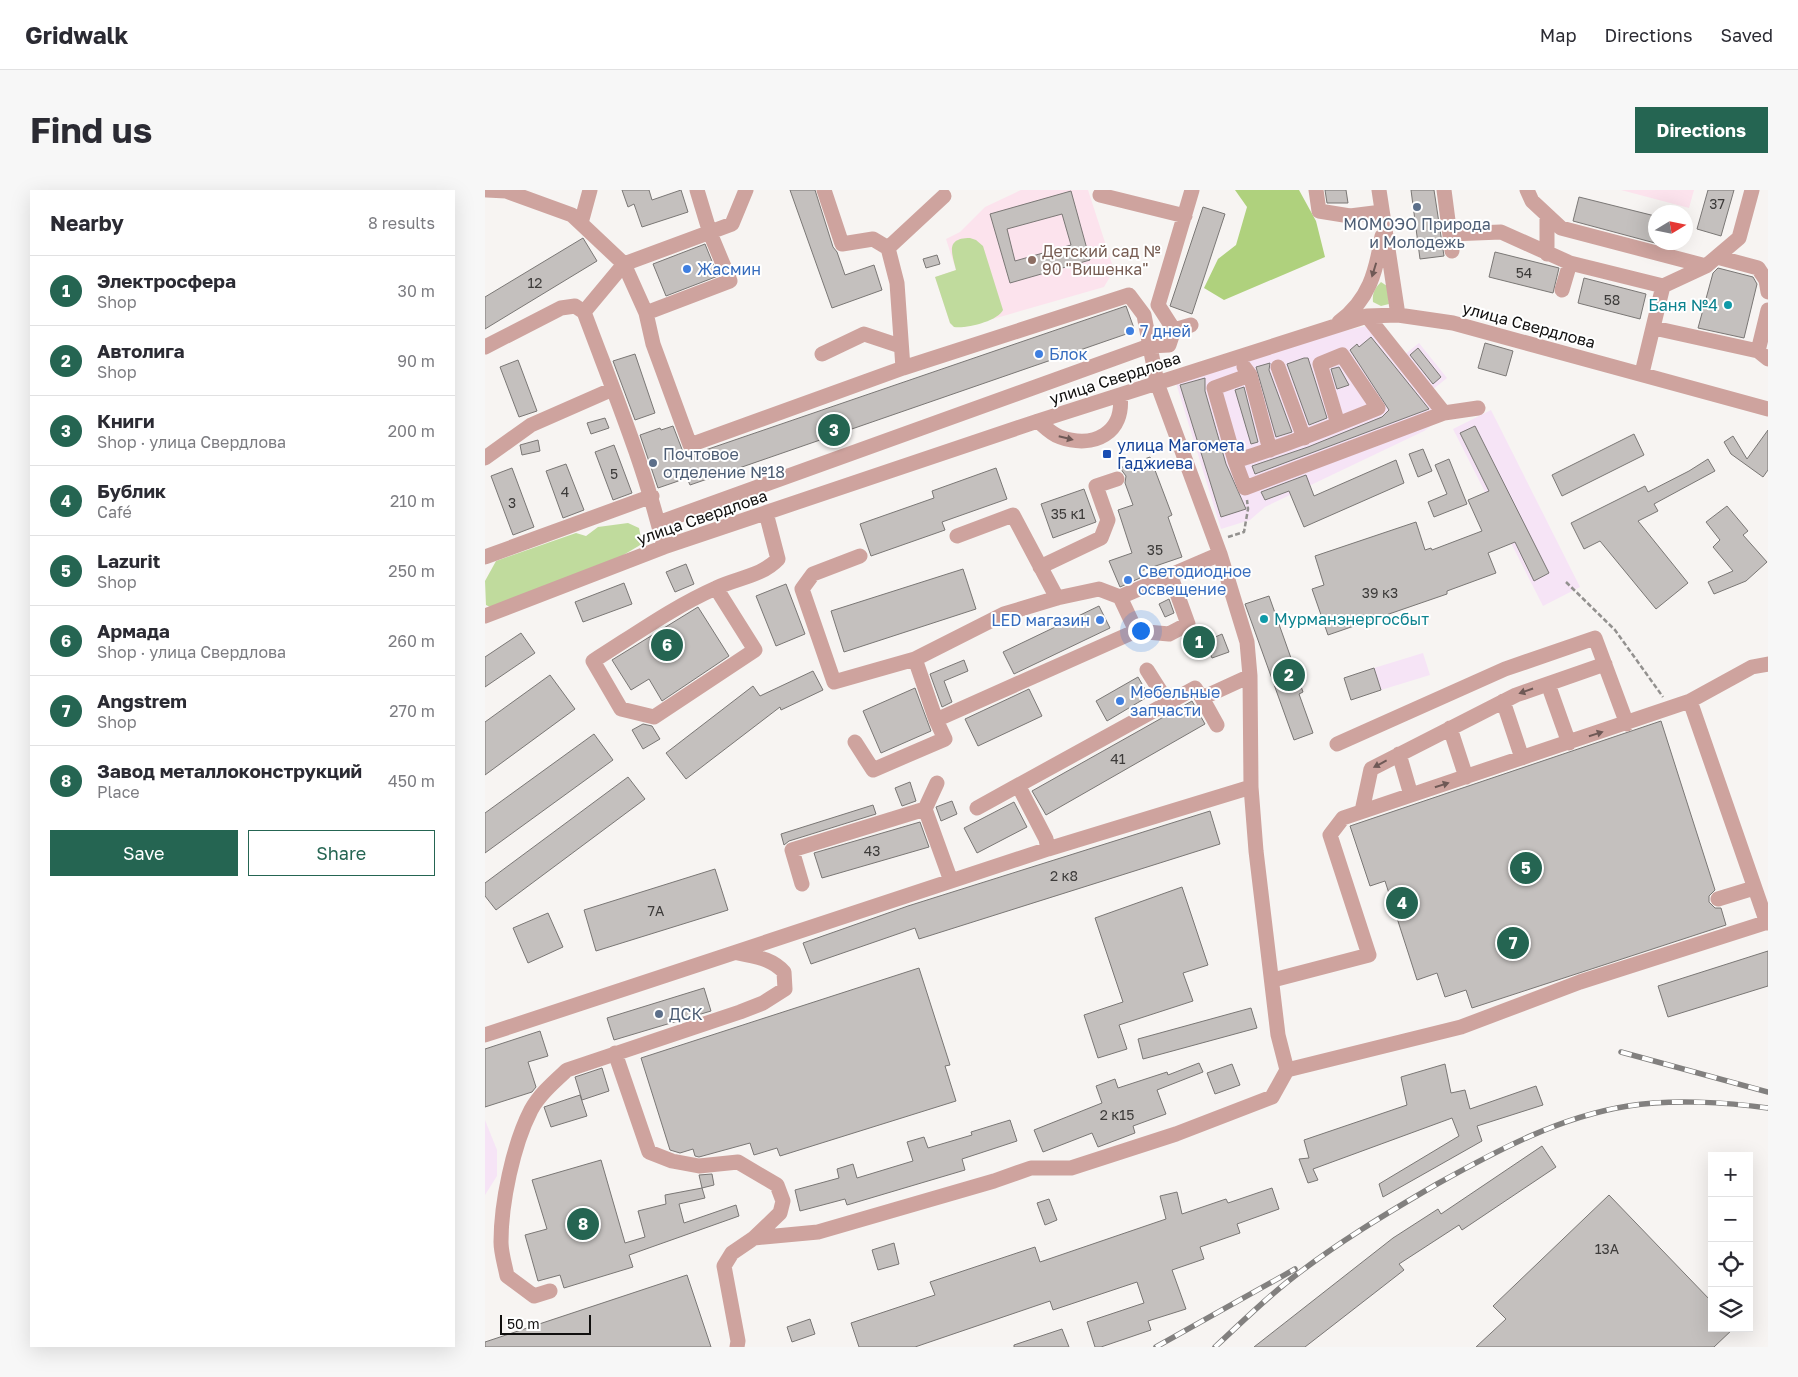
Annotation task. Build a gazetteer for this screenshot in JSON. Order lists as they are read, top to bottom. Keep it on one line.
{"streets":{"street":["улица Свердлова"]},"places":{"other":["МОМОЭО Природа и Молодежь","Детский сад № 90 \"Вишенка\"","Жасмин","Баня №4","7 дней","Блок","Почтовое отделение №18","Светодиодное освещение","Мурманэнергосбыт","LED магазин","Мебельные запчасти","ДСК"],"transit":["улица Магомета Гаджиева"]},"house_numbers":["37","54","12","58","5","4","3","35 к1","35","39 к3","41","43","2 к8","7А","2 к15","13А"],"scale_bar":"50 m","north":"right","page":{"header":"Gridwalk","nav":["Map","Directions","Saved"],"buttons":["Directions",["Save","Share"]],"title":"Find us","heading":["Nearby","8 results"],"list":[{"mark":"1","name":"Электросфера","note":"Shop","value":"30 m"},{"mark":"2","name":"Автолига","note":"Shop","value":"90 m"},{"mark":"3","name":"Книги","note":"Shop · улица Свердлова","value":"200 m"},{"mark":"4","name":"Бублик","note":"Café","value":"210 m"},{"mark":"5","name":"Lazurit","note":"Shop","value":"250 m"},{"mark":"6","name":"Армада","note":"Shop · улица Свердлова","value":"260 m"},{"mark":"7","name":"Angstrem","note":"Shop","value":"270 m"},{"mark":"8","name":"Завод металлоконструкций","note":"Place","value":"450 m"}],"pins":["3","1","6","2","5","4","7","8"],"map_buttons":["+","−"],"scale":"50 m"}}
